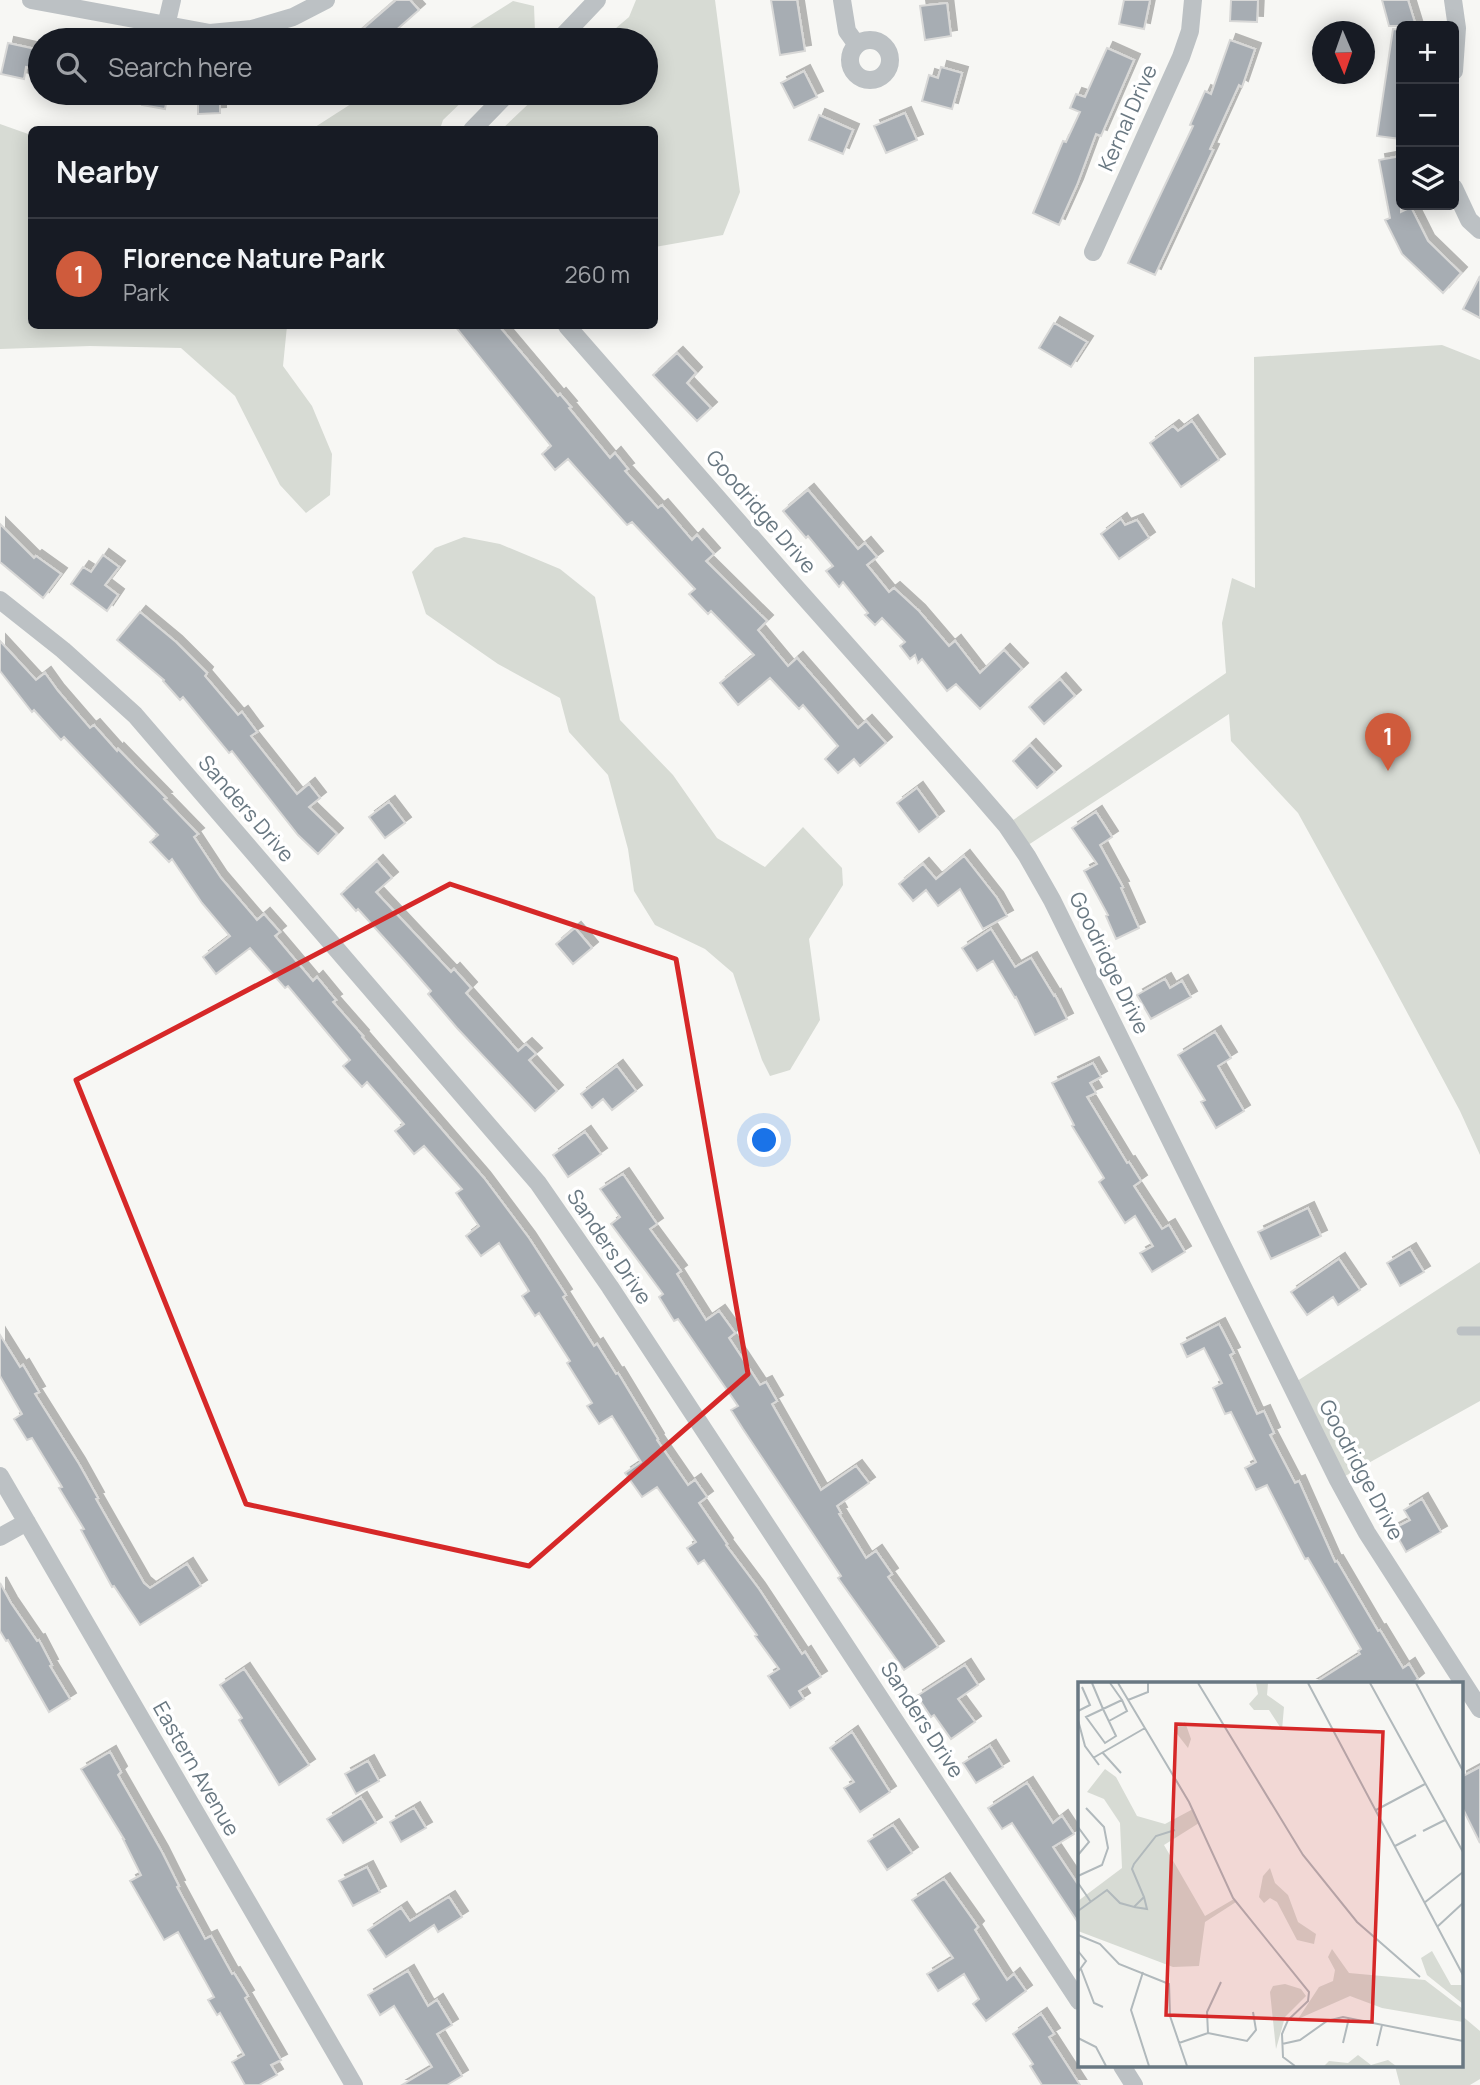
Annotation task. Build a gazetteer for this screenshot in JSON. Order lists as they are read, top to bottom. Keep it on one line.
{"streets":{"street":["Kernal Drive","Goodridge Drive","Sanders Drive","Eastern Avenue"]},"north":"bottom","page":{"map_buttons":["+","−"],"search":"Search here","heading":"Nearby","list":[{"mark":"1","name":"Florence Nature Park","note":"Park","value":"260 m"}],"pins":"1"}}
